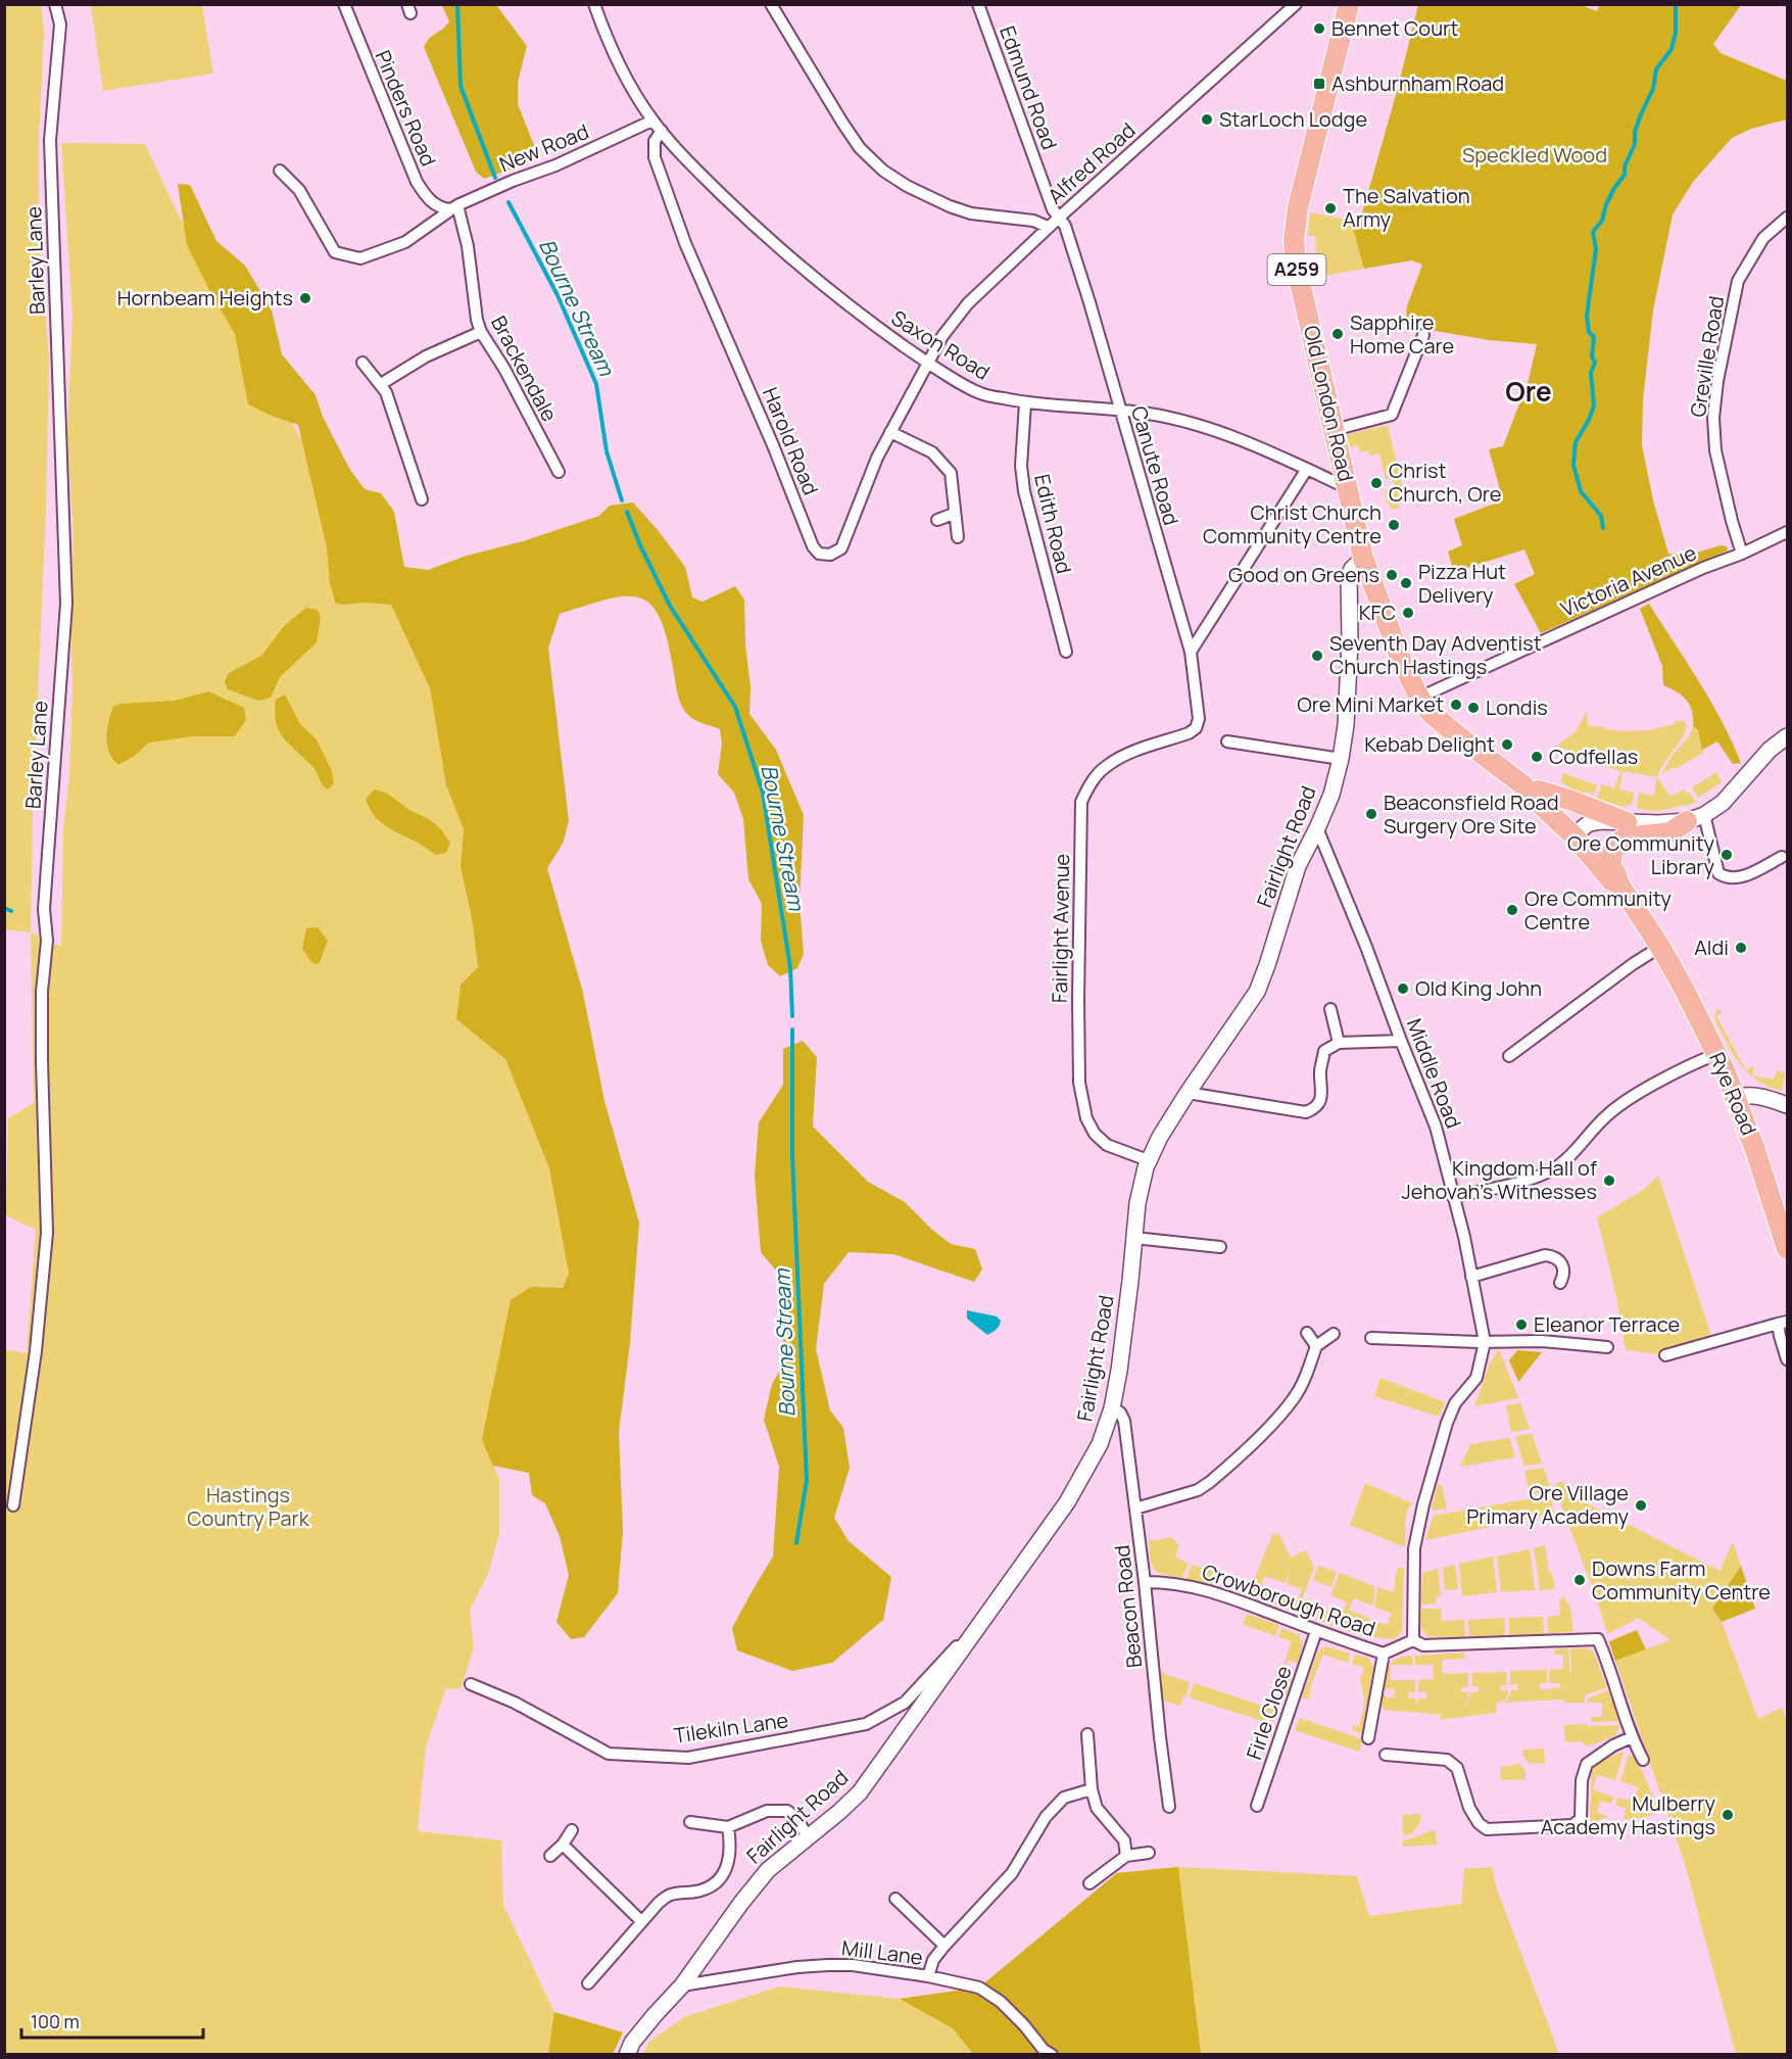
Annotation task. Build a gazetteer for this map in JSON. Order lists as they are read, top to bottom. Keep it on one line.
{"streets":{"highway":["A259","Old London Road","Rye Road"],"street":["Edmund Road","Pinders Road","New Road","Alfred Road","Barley Lane","Saxon Road","Greville Road","Brackendale","Harold Road","Canute Road","Edith Road","Victoria Avenue","Fairlight Road","Fairlight Avenue","Middle Road","Crowborough Road","Beacon Road","Firle Close","Tilekiln Lane","Mill Lane"]},"crossings":[["Edmund Road","Alfred Road"],["Edmund Road","Canute Road"],["Pinders Road","New Road"],["Pinders Road","Brackendale"],["New Road","Saxon Road"],["New Road","Brackendale"],["Alfred Road","Saxon Road"],["Alfred Road","Harold Road"],["Alfred Road","Canute Road"],["Saxon Road","Old London Road"],["Saxon Road","Harold Road"],["Saxon Road","Canute Road"],["Saxon Road","Edith Road"],["Greville Road","Victoria Avenue"],["Old London Road","Victoria Avenue"],["Old London Road","Fairlight Road"],["Old London Road","Rye Road"],["Canute Road","Fairlight Avenue"],["Fairlight Road","Fairlight Avenue"],["Fairlight Road","Middle Road"],["Fairlight Road","Beacon Road"],["Fairlight Road","Tilekiln Lane"],["Fairlight Road","Mill Lane"],["Crowborough Road","Beacon Road"],["Crowborough Road","Firle Close"]],"districts":["Ore"],"water":["Bourne Stream"],"parks":["Speckled Wood","Hastings Country Park"],"places":{"other":["Bennet Court","StarLoch Lodge","The Salvation Army","Hornbeam Heights","Sapphire Home Care","Christ Church, Ore","Christ Church Community Centre","Good on Greens","Pizza Hut Delivery","KFC","Seventh Day Adventist Church Hastings","Ore Mini Market","Londis","Kebab Delight","Codfellas","Beaconsfield Road Surgery Ore Site","Ore Community Library","Ore Community Centre","Aldi","Old King John","Kingdom Hall of Jehovah's Witnesses","Eleanor Terrace","Ore Village Primary Academy","Downs Farm Community Centre","Mulberry Academy Hastings"],"transit":["Ashburnham Road"]},"scale_bar":"100 m"}
